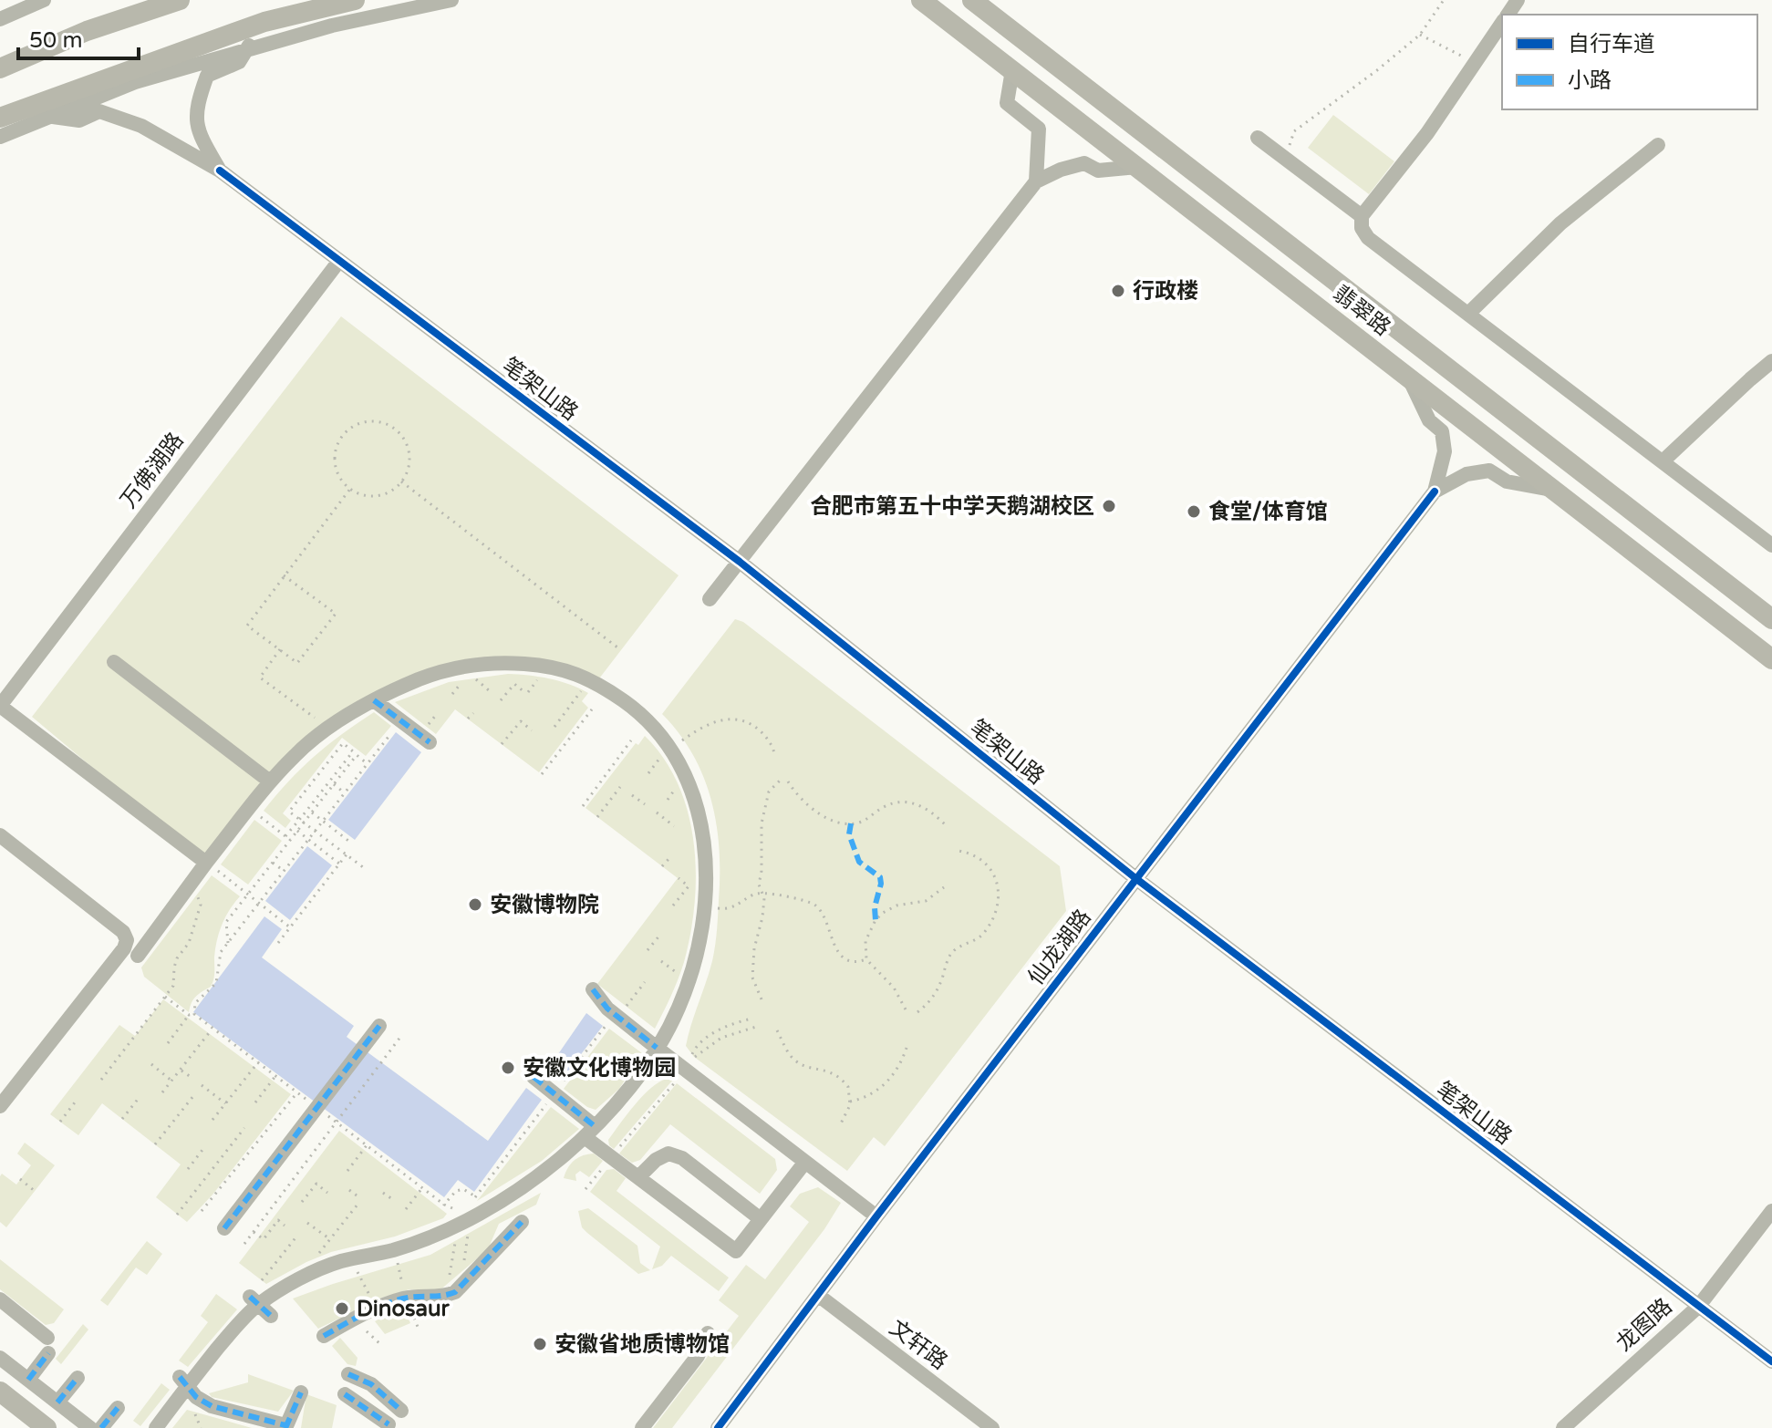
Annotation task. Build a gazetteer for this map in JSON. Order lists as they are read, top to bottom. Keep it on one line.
{"streets":{"main road":["翡翠路"],"street":["笔架山路","万佛湖路","仙龙湖路","龙图路","文轩路"]},"crossings":[["笔架山路","万佛湖路"],["笔架山路","仙龙湖路"],["笔架山路","龙图路"],["仙龙湖路","文轩路"]],"places":["行政楼","合肥市第五十中学天鹅湖校区","食堂/体育馆","安徽博物院","安徽文化博物园","Dinosaur","安徽省地质博物馆"],"legend":["自行车道","小路"],"scale_bar":"50 m"}
